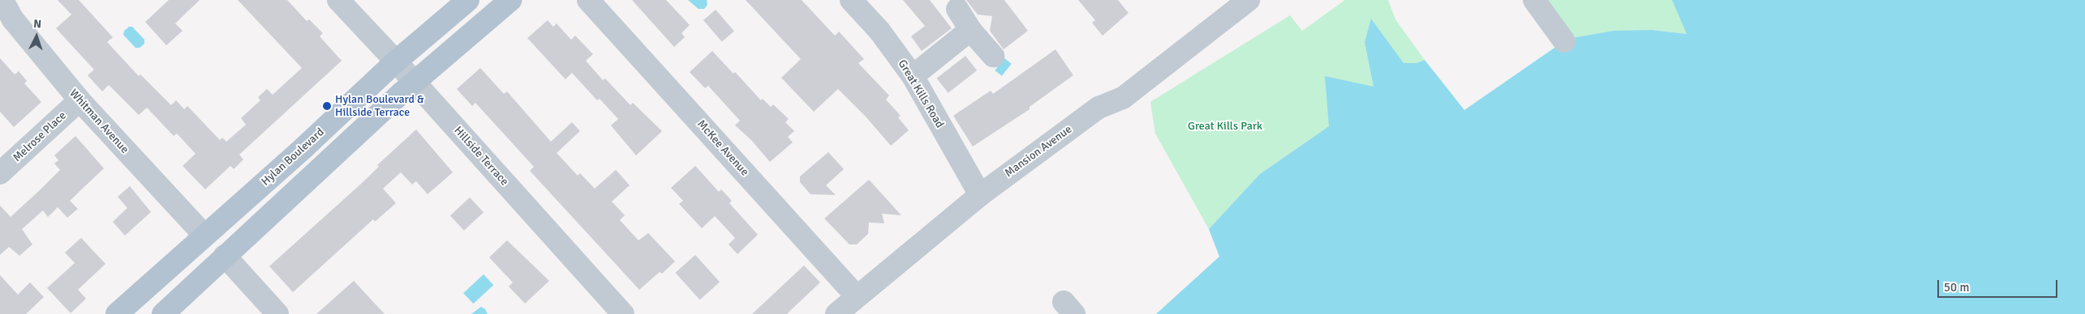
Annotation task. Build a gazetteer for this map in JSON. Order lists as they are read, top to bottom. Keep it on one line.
{"streets":{"main road":["Hylan Boulevard"],"street":["Great Kills Road","Whitman Avenue","Melrose Place","McKee Avenue","Mansion Avenue","Hillside Terrace"]},"crossings":[["Great Kills Road","Mansion Avenue"],["Whitman Avenue","Melrose Place"],["Whitman Avenue","Hylan Boulevard"],["McKee Avenue","Mansion Avenue"],["Hillside Terrace","Hylan Boulevard"]],"parks":["Great Kills Park"],"places":["Hylan Boulevard & Hillside Terrace"],"scale_bar":"50 m","north":"top"}
